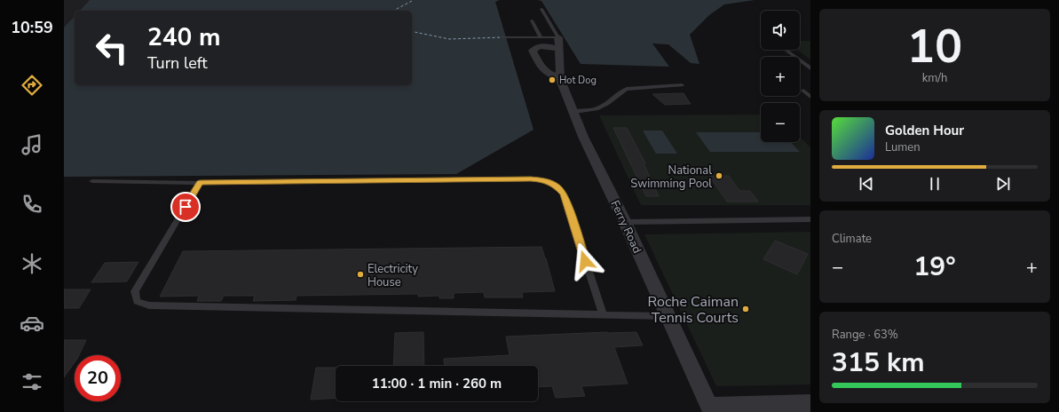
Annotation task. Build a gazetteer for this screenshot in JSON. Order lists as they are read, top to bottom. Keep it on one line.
{"streets":{"street":["Ferry Road"]},"places":["Hot Dog","National Swimming Pool","Electricity House","Roche Caiman Tennis Courts"],"page":{"tabs":"10:59","tile":[["10","km/h"],"Climate",["Range · 63%","315 km"]],"map_buttons":["+","−"],"turn":["240 m","Turn left"],"song":["Golden Hour","Lumen"],"heat":["−","19°","+"],"limit":"20","trip":"11:00 · 1 min · 260 m"}}
